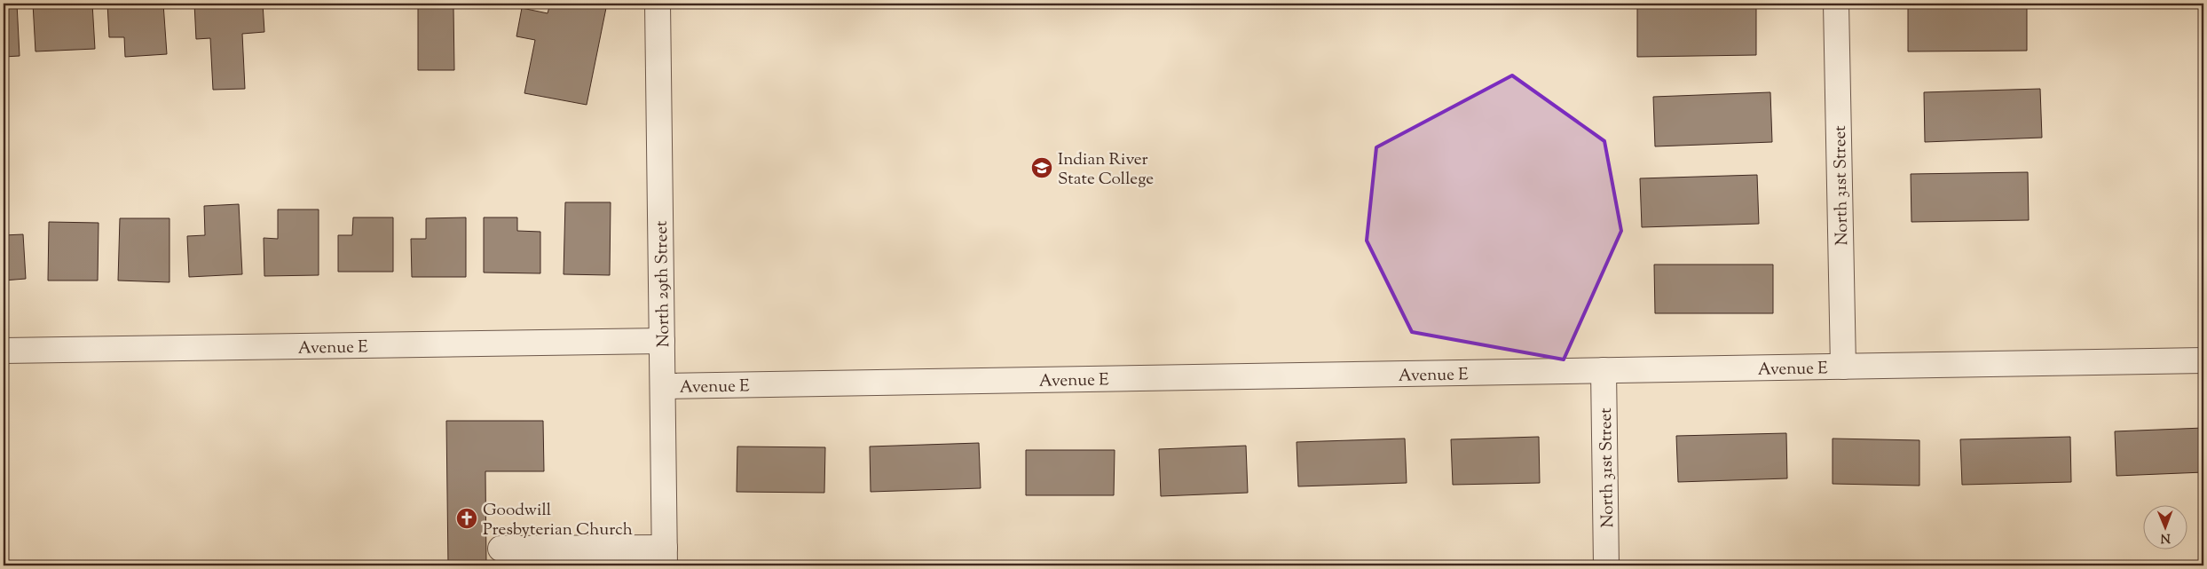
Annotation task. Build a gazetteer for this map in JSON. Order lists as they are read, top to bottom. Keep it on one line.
{"streets":{"street":["North 31st Street","North 29th Street","Avenue E"]},"crossings":[["North 31st Street","Avenue E"],["North 29th Street","Avenue E"]],"places":{"school or university":["Indian River State College"],"church":["Goodwill Presbyterian Church"]},"north":"bottom"}
